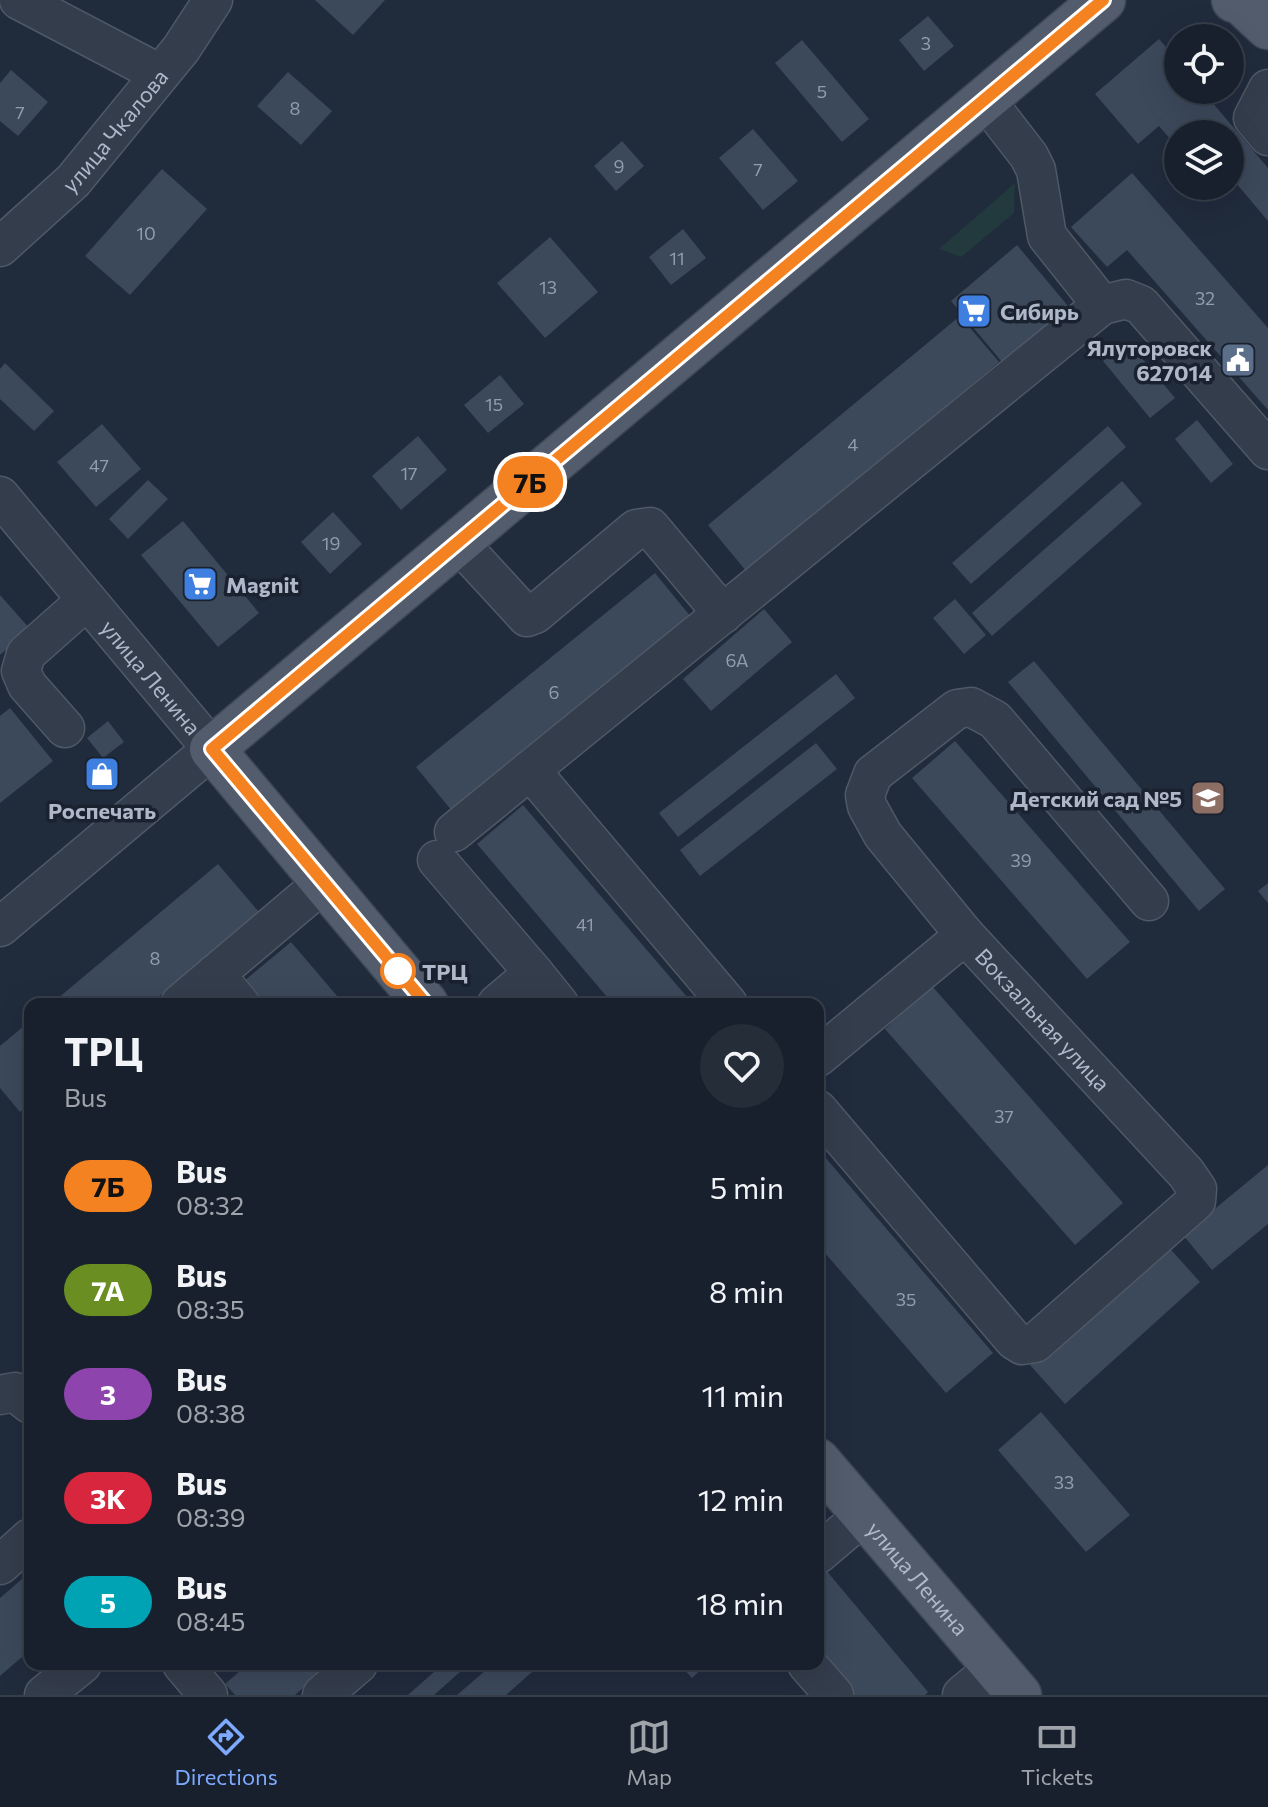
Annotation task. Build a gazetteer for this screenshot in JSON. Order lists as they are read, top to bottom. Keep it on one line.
{"streets":{"main road":["улица Ленина"],"street":["улица Чкалова","Вокзальная улица"]},"places":{"supermarket":["Сибирь","Magnit"],"public building":["Ялуторовск 627014"],"shop":["Роспечать"],"school or university":["Детский сад №5"],"other":["ТРЦ"]},"lines":["bus line 7Б"],"house_numbers":["3","5","8","7","9","7","10","11","13","32","15","4","47","17","19","6А","6","39","41","8","37","35","33"],"page":{"on_map":"7Б","heading":["ТРЦ","Bus"],"list":[{"mark":"7Б","name":"Bus","note":"08:32","value":"5 min"},{"mark":"7А","name":"Bus","note":"08:35","value":"8 min"},{"mark":"3","name":"Bus","note":"08:38","value":"11 min"},{"mark":"3К","name":"Bus","note":"08:39","value":"12 min"},{"mark":"5","name":"Bus","note":"08:45","value":"18 min"}],"tabs":["Directions","Map","Tickets"]}}
